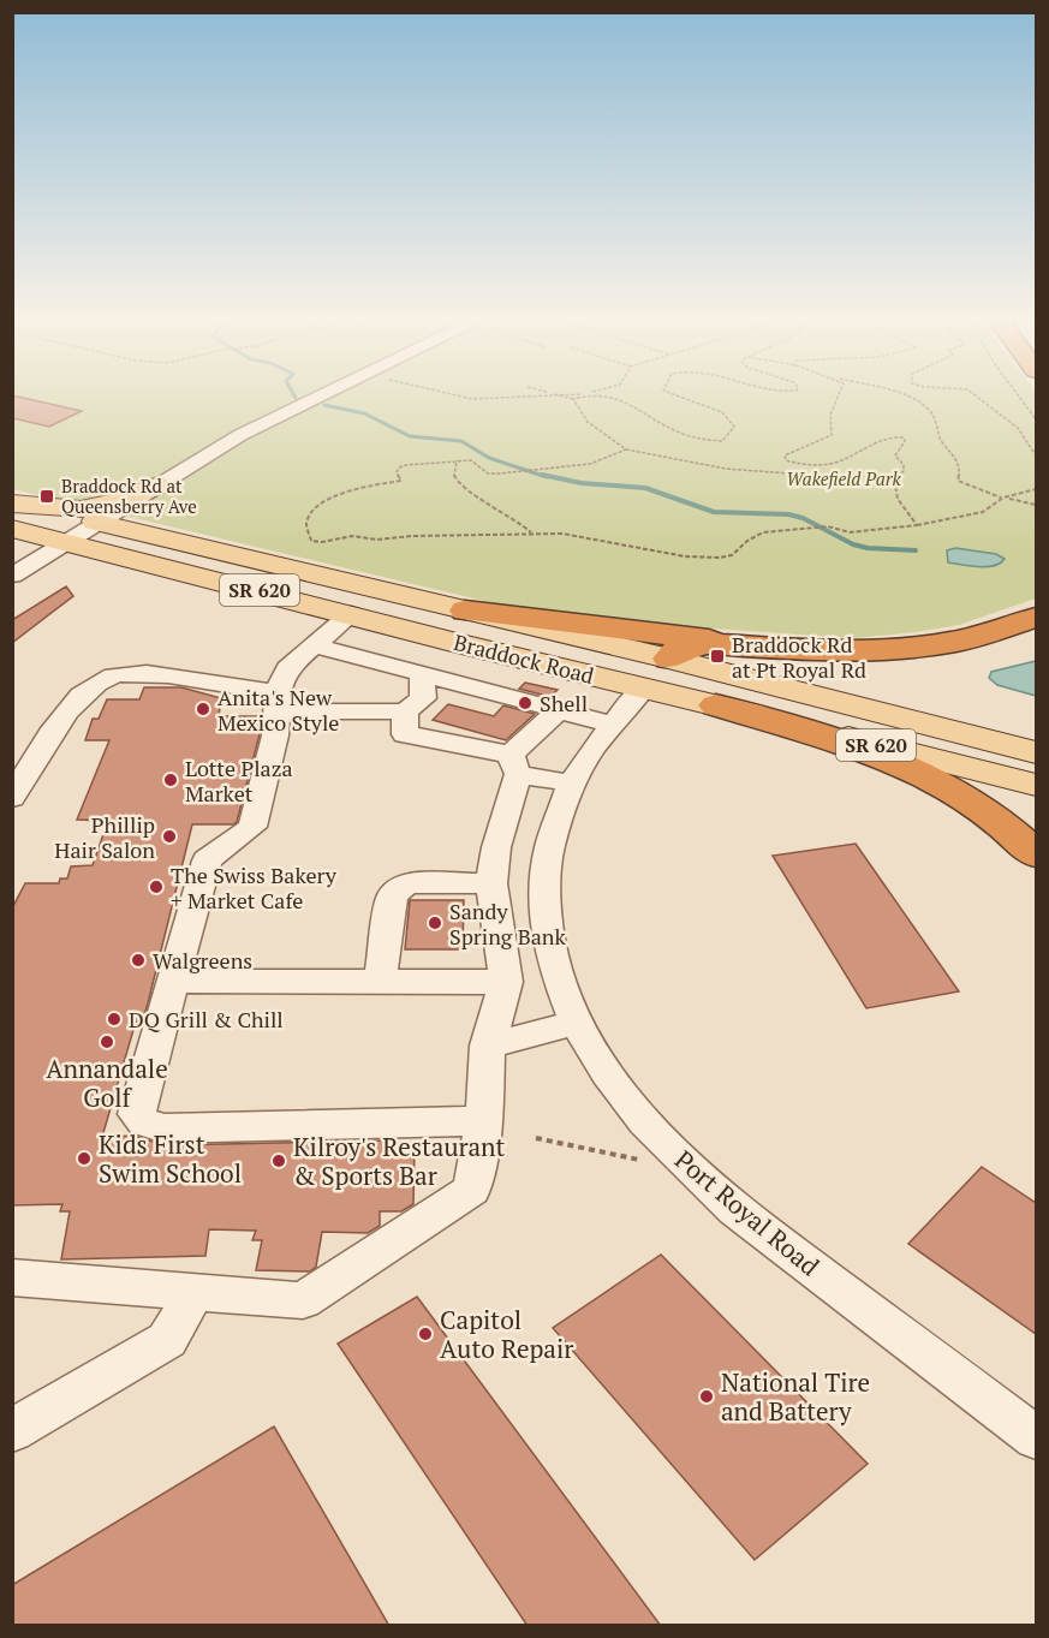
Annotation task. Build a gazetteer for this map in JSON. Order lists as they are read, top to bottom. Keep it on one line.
{"streets":{"main road":["SR 620","Braddock Road"],"street":["Port Royal Road"]},"crossings":[["Braddock Road","Port Royal Road"]],"parks":["Wakefield Park"],"places":{"transit":["Braddock Rd at Queensberry Ave","Braddock Rd at Pt Royal Rd"],"other":["Shell","Anita's New Mexico Style","Lotte Plaza Market","Phillip Hair Salon","The Swiss Bakery + Market Cafe","Sandy Spring Bank","Walgreens","DQ Grill & Chill","Annandale Golf","Kids First Swim School","Kilroy's Restaurant & Sports Bar","Capitol Auto Repair","National Tire and Battery"]}}
